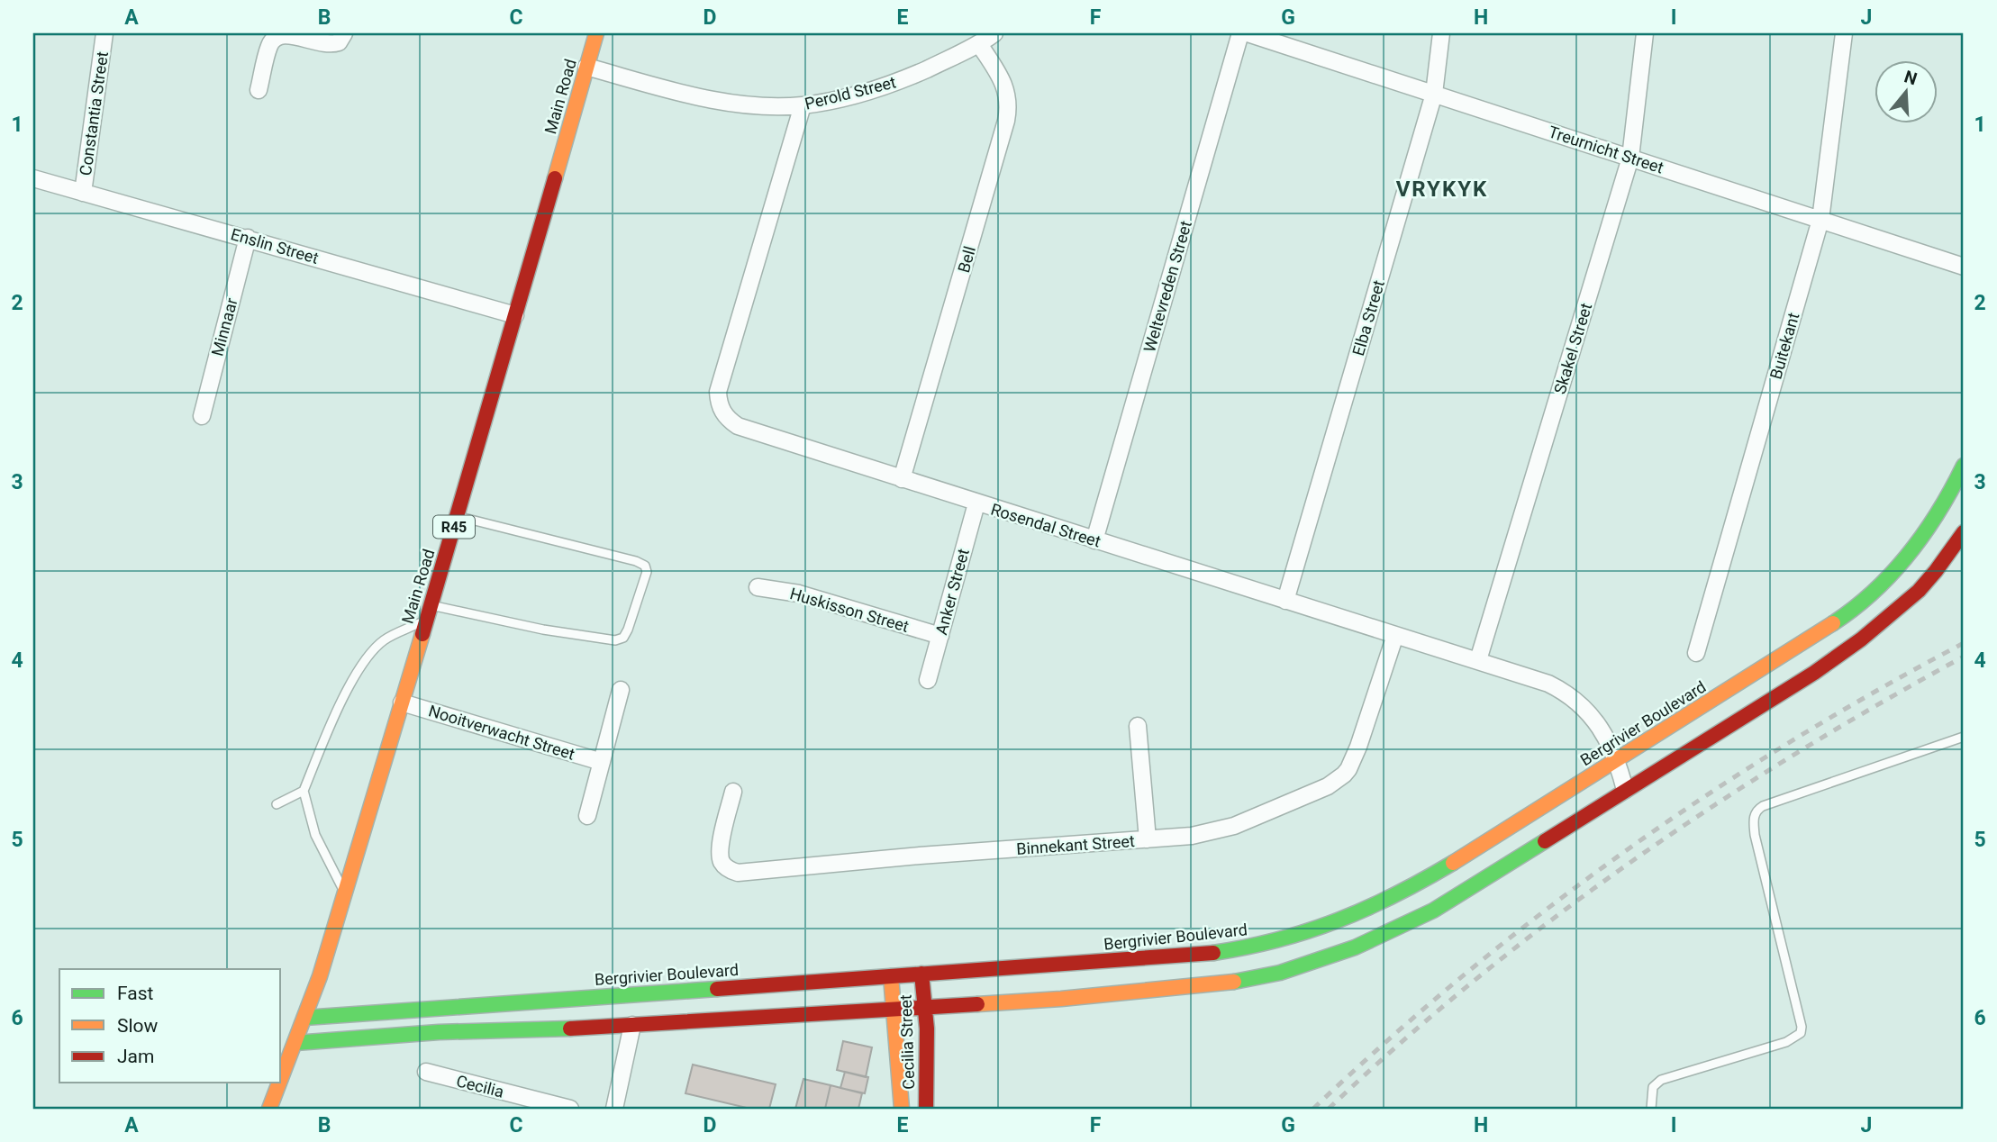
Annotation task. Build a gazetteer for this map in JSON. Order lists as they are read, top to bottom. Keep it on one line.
{"streets":{"street":["Perold Street","Main Road","Constantia Street","Treurnicht Street","Enslin Street","Bell","Weltevreden Street","Elba Street","Minnaar","Buitekant","Skakel Street","Rosendal Street","R45","Anker Street","Huskisson Street","Bergrivier Boulevard","Nooitverwacht Street","Binnekant Street","Cecilia Street","Cecilia"]},"crossings":[["Perold Street","Main Road"],["Perold Street","Bell"],["Perold Street","Rosendal Street"],["Main Road","Enslin Street"],["Main Road","Bergrivier Boulevard"],["Main Road","Nooitverwacht Street"],["Constantia Street","Enslin Street"],["Treurnicht Street","Elba Street"],["Treurnicht Street","Buitekant"],["Treurnicht Street","Skakel Street"],["Enslin Street","Minnaar"],["Bell","Rosendal Street"],["Weltevreden Street","Rosendal Street"],["Elba Street","Rosendal Street"],["Skakel Street","Rosendal Street"],["Rosendal Street","Anker Street"],["Rosendal Street","Bergrivier Boulevard"],["Rosendal Street","Binnekant Street"],["Anker Street","Huskisson Street"],["Bergrivier Boulevard","Cecilia Street"]],"districts":["VRYKYK"],"legend":["Fast","Slow","Jam"],"north":"top","grid":{"columns":["A","B","C","D","E","F","G","H","I","J"],"rows":["1","2","3","4","5","6"]}}
